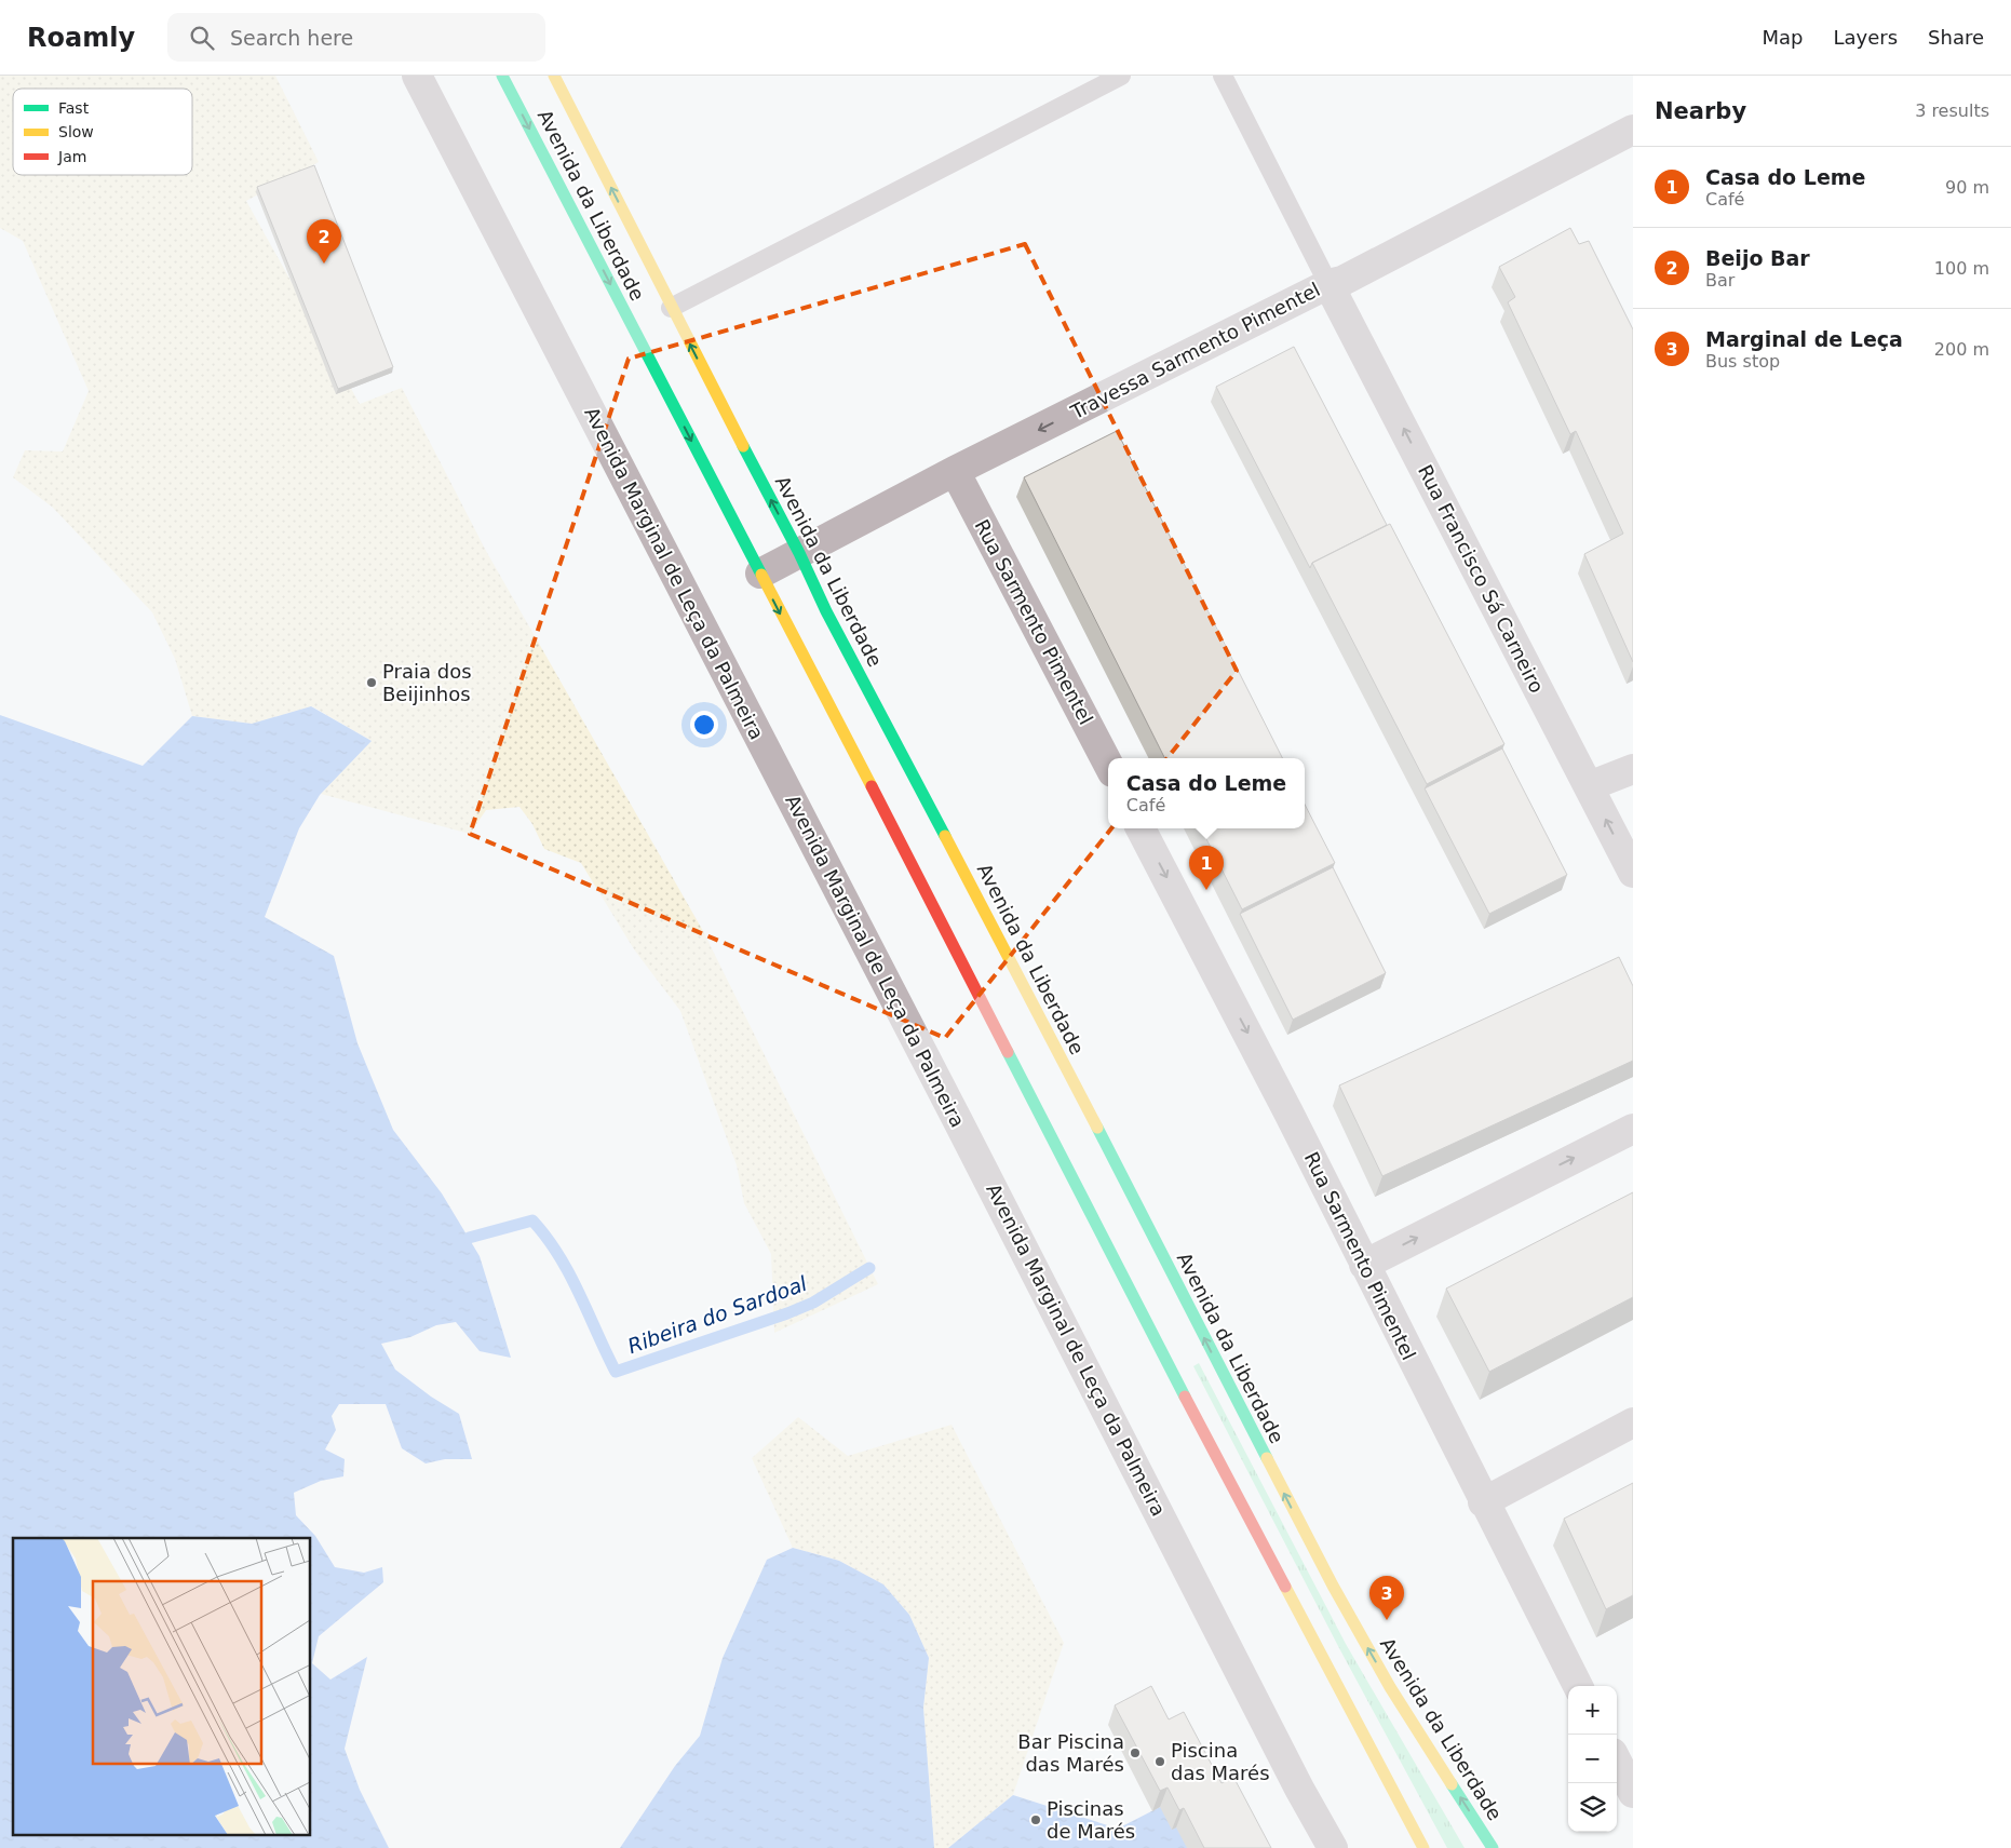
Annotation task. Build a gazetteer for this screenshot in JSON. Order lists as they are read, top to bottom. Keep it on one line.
{"streets":{"main road":["Avenida da Liberdade"],"street":["Travessa Sarmento Pimentel","Avenida Marginal de Leça da Palmeira","Rua Francisco Sá Carneiro","Rua Sarmento Pimentel"]},"crossings":[["Avenida da Liberdade","Travessa Sarmento Pimentel"],["Travessa Sarmento Pimentel","Rua Francisco Sá Carneiro"],["Travessa Sarmento Pimentel","Rua Sarmento Pimentel"]],"one_way":["Travessa Sarmento Pimentel","Rua Francisco Sá Carneiro","Rua Sarmento Pimentel"],"water":["Ribeira do Sardoal"],"places":["Praia dos Beijinhos","Bar Piscina das Marés","Piscina das Marés","Piscinas de Marés"],"legend":["Fast","Slow","Jam"],"page":{"header":"Roamly","search":"Search here","nav":["Map","Layers","Share"],"heading":["Nearby","3 results"],"list":[{"mark":"1","name":"Casa do Leme","note":"Café","value":"90 m"},{"mark":"2","name":"Beijo Bar","note":"Bar","value":"100 m"},{"mark":"3","name":"Marginal de Leça","note":"Bus stop","value":"200 m"}],"pins":["2","1","3"],"popup":["Casa do Leme","Café"],"map_buttons":["+","−"]}}
